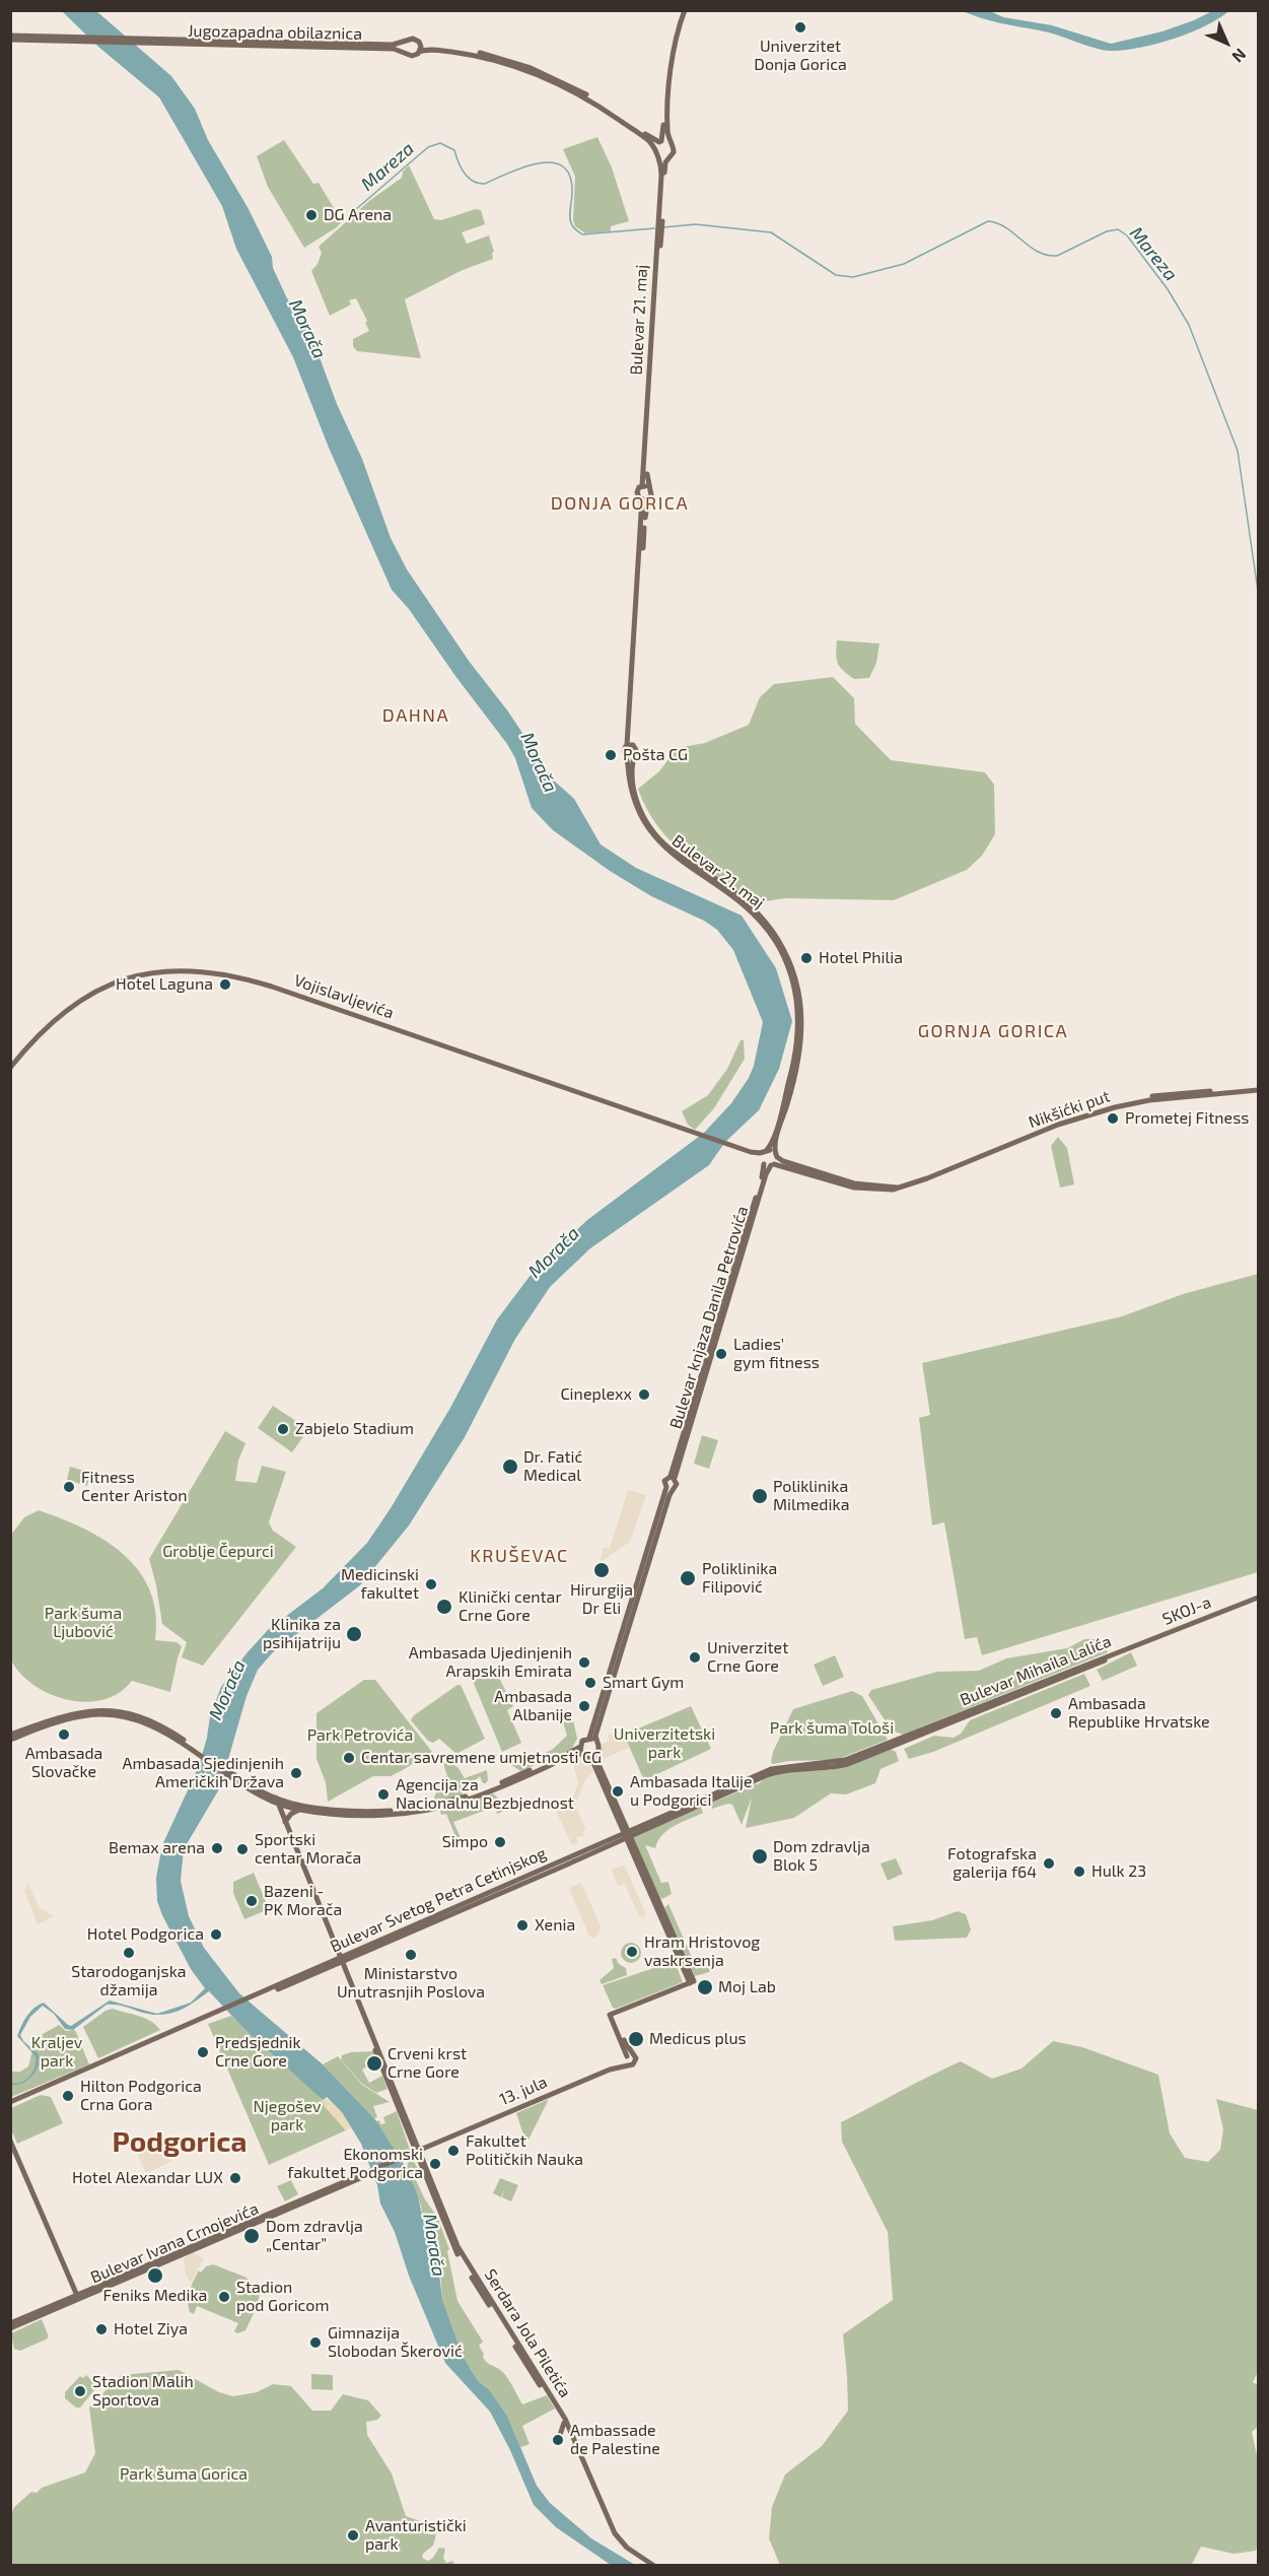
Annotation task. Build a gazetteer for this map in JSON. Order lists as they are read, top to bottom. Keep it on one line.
{"streets":{"main road":["Jugozapadna obilaznica","Bulevar 21. maj","Vojislavljevića","Nikšićki put","Bulevar knjaza Danila Petrovića","SKOJ-a","Bulevar Mihaila Lalića","Bulevar Svetog Petra Cetinjskog","13. jula","Bulevar Ivana Crnojevića","Serdara Jola Piletića"]},"crossings":[["Bulevar 21. maj","Nikšićki put"],["Bulevar 21. maj","Bulevar knjaza Danila Petrovića"],["Nikšićki put","Bulevar knjaza Danila Petrovića"],["SKOJ-a","Bulevar Mihaila Lalića"],["Bulevar Mihaila Lalića","Bulevar Svetog Petra Cetinjskog"],["13. jula","Bulevar Ivana Crnojevića"],["13. jula","Serdara Jola Piletića"],["Bulevar Ivana Crnojevića","Serdara Jola Piletića"]],"districts":["DONJA GORICA","DAHNA","GORNJA GORICA","KRUŠEVAC","Podgorica"],"water":["Mareza","Morača"],"parks":["Groblje Čepurci","Park šuma Ljubović","Park šuma Tološi","Univerzitetski park","Park Petrovića","Kraljev park","Njegošev park","Park šuma Gorica"],"places":["Univerzitet Donja Gorica","DG Arena","Pošta CG","Hotel Philia","Hotel Laguna","Prometej Fitness","Ladies' gym fitness","Cineplexx","Zabjelo Stadium","Dr. Fatić Medical","Fitness Center Ariston","Poliklinika Milmedika","Hirurgija Dr Eli","Poliklinika Filipović","Medicinski fakultet","Klinički centar Crne Gore","Klinika za psihijatriju","Univerzitet Crne Gore","Ambasada Ujedinjenih Arapskih Emirata","Smart Gym","Ambasada Albanije","Ambasada Republike Hrvatske","Ambasada Slovačke","Centar savremene umjetnosti CG","Ambasada Sjedinjenih Američkih Država","Ambasada Italije u Podgorici","Agencija za Nacionalnu Bezbjednost","Simpo","Bemax arena","Sportski centar Morača","Dom zdravlja Blok 5","Fotografska galerija f64","Hulk 23","Bazeni - PK Morača","Xenia","Hotel Podgorica","Hram Hristovog vaskrsenja","Starodoganjska džamija","Ministarstvo Unutrasnjih Poslova","Moj Lab","Medicus plus","Predsjednik Crne Gore","Crveni krst Crne Gore","Hilton Podgorica Crna Gora","Fakultet Političkih Nauka","Ekonomski fakultet Podgorica","Hotel Alexandar LUX","Dom zdravlja „Centar”","Feniks Medika","Stadion pod Goricom","Hotel Ziya","Gimnazija Slobodan Škerović","Stadion Malih Sportova","Ambassade de Palestine","Avanturistički park"],"north":"bottom right"}
